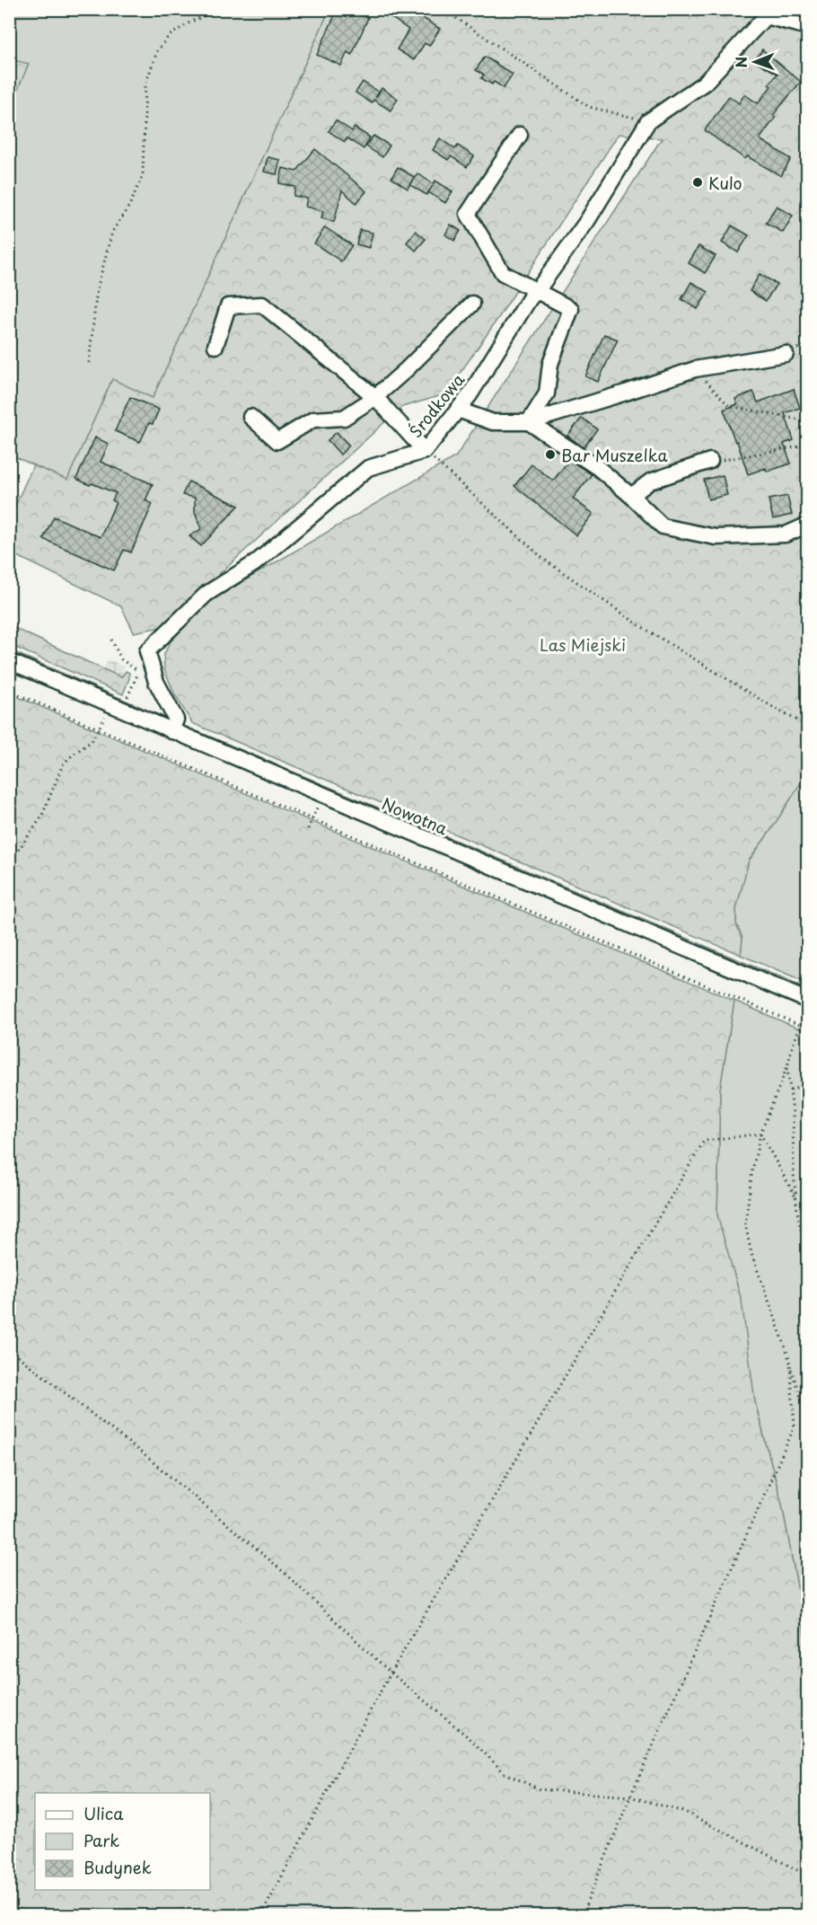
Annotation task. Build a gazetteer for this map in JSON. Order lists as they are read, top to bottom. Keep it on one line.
{"streets":{"street":["Środkowa","Nowotna"]},"parks":["Las Miejski"],"places":["Kulo","Bar Muszelka"],"legend":["Ulica","Park","Budynek"],"north":"left"}
